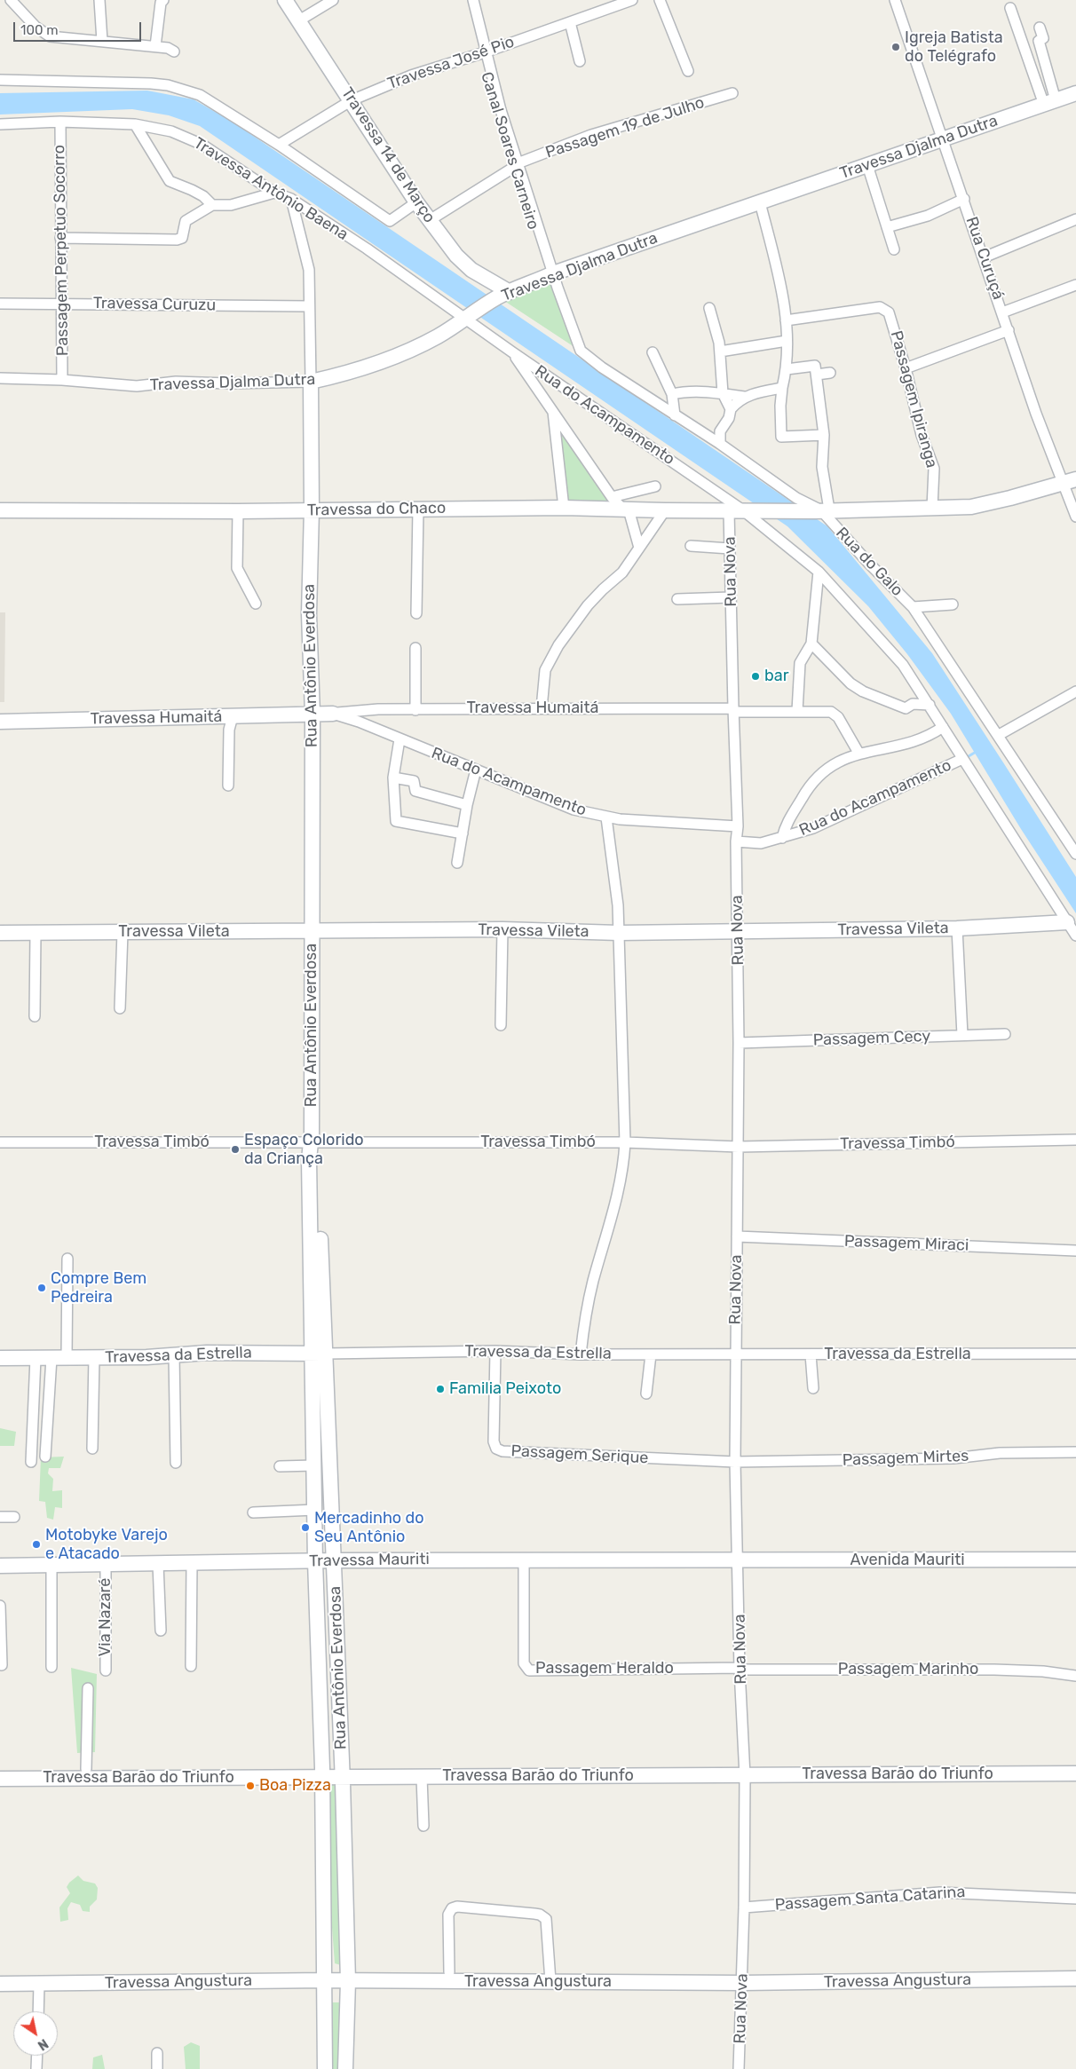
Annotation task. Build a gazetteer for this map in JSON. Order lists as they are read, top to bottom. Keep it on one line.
{"streets":{"street":["Travessa José Pio","Passagem 19 de Julho","Travessa Djalma Dutra","Canal Soares Carneiro","Travessa 14 de Março","Travessa Antônio Baena","Passagem Perpetuo Socorro","Rua Curuçá","Travessa Curuzu","Passagem Ipiranga","Rua do Acampamento","Travessa do Chaco","Rua do Galo","Rua Nova","Rua Antônio Everdosa","Travessa Humaitá","Travessa Vileta","Passagem Cecy","Travessa Timbó","Passagem Miraci","Travessa da Estrella","Passagem Serique","Passagem Mirtes","Travessa Mauriti","Avenida Mauriti","Via Nazaré","Passagem Heraldo","Passagem Marinho","Travessa Barão do Triunfo","Passagem Santa Catarina","Travessa Angustura"]},"crossings":[["Travessa José Pio","Canal Soares Carneiro"],["Travessa José Pio","Travessa 14 de Março"],["Passagem 19 de Julho","Canal Soares Carneiro"],["Passagem 19 de Julho","Travessa 14 de Março"],["Travessa Djalma Dutra","Canal Soares Carneiro"],["Travessa Djalma Dutra","Travessa 14 de Março"],["Travessa Djalma Dutra","Travessa Antônio Baena"],["Travessa Djalma Dutra","Passagem Perpetuo Socorro"],["Travessa Djalma Dutra","Rua Curuçá"],["Travessa Djalma Dutra","Rua do Acampamento"],["Travessa Djalma Dutra","Rua Antônio Everdosa"],["Canal Soares Carneiro","Rua do Galo"],["Travessa Antônio Baena","Passagem Perpetuo Socorro"],["Travessa Antônio Baena","Rua do Acampamento"],["Travessa Antônio Baena","Rua Antônio Everdosa"],["Passagem Perpetuo Socorro","Travessa Curuzu"],["Rua Curuçá","Travessa do Chaco"],["Travessa Curuzu","Rua Antônio Everdosa"],["Passagem Ipiranga","Travessa do Chaco"],["Rua do Acampamento","Travessa do Chaco"],["Rua do Acampamento","Rua Nova"],["Rua do Acampamento","Rua Antônio Everdosa"],["Rua do Acampamento","Travessa Humaitá"],["Rua do Acampamento","Travessa Vileta"],["Travessa do Chaco","Rua do Galo"],["Travessa do Chaco","Rua Nova"],["Travessa do Chaco","Rua Antônio Everdosa"],["Rua Nova","Travessa Humaitá"],["Rua Nova","Travessa Vileta"],["Rua Nova","Passagem Cecy"],["Rua Nova","Travessa Timbó"],["Rua Nova","Passagem Miraci"],["Rua Nova","Travessa da Estrella"],["Rua Nova","Passagem Serique"],["Rua Nova","Passagem Mirtes"],["Rua Nova","Travessa Mauriti"],["Rua Nova","Avenida Mauriti"],["Rua Nova","Passagem Heraldo"],["Rua Nova","Passagem Marinho"],["Rua Nova","Travessa Barão do Triunfo"],["Rua Nova","Passagem Santa Catarina"],["Rua Nova","Travessa Angustura"],["Rua Antônio Everdosa","Travessa Humaitá"],["Rua Antônio Everdosa","Travessa Vileta"],["Rua Antônio Everdosa","Travessa Timbó"],["Rua Antônio Everdosa","Travessa da Estrella"],["Rua Antônio Everdosa","Travessa Mauriti"],["Rua Antônio Everdosa","Travessa Barão do Triunfo"],["Rua Antônio Everdosa","Travessa Angustura"],["Travessa da Estrella","Passagem Serique"],["Passagem Serique","Passagem Mirtes"],["Travessa Mauriti","Avenida Mauriti"],["Travessa Mauriti","Via Nazaré"],["Travessa Mauriti","Passagem Heraldo"],["Passagem Heraldo","Passagem Marinho"]],"places":["Igreja Batista do Telégrafo","bar","Espaço Colorido da Criança","Compre Bem Pedreira","Familia Peixoto","Mercadinho do Seu Antônio","Motobyke Varejo e Atacado","Boa Pizza"],"scale_bar":"100 m","north":"bottom right"}
